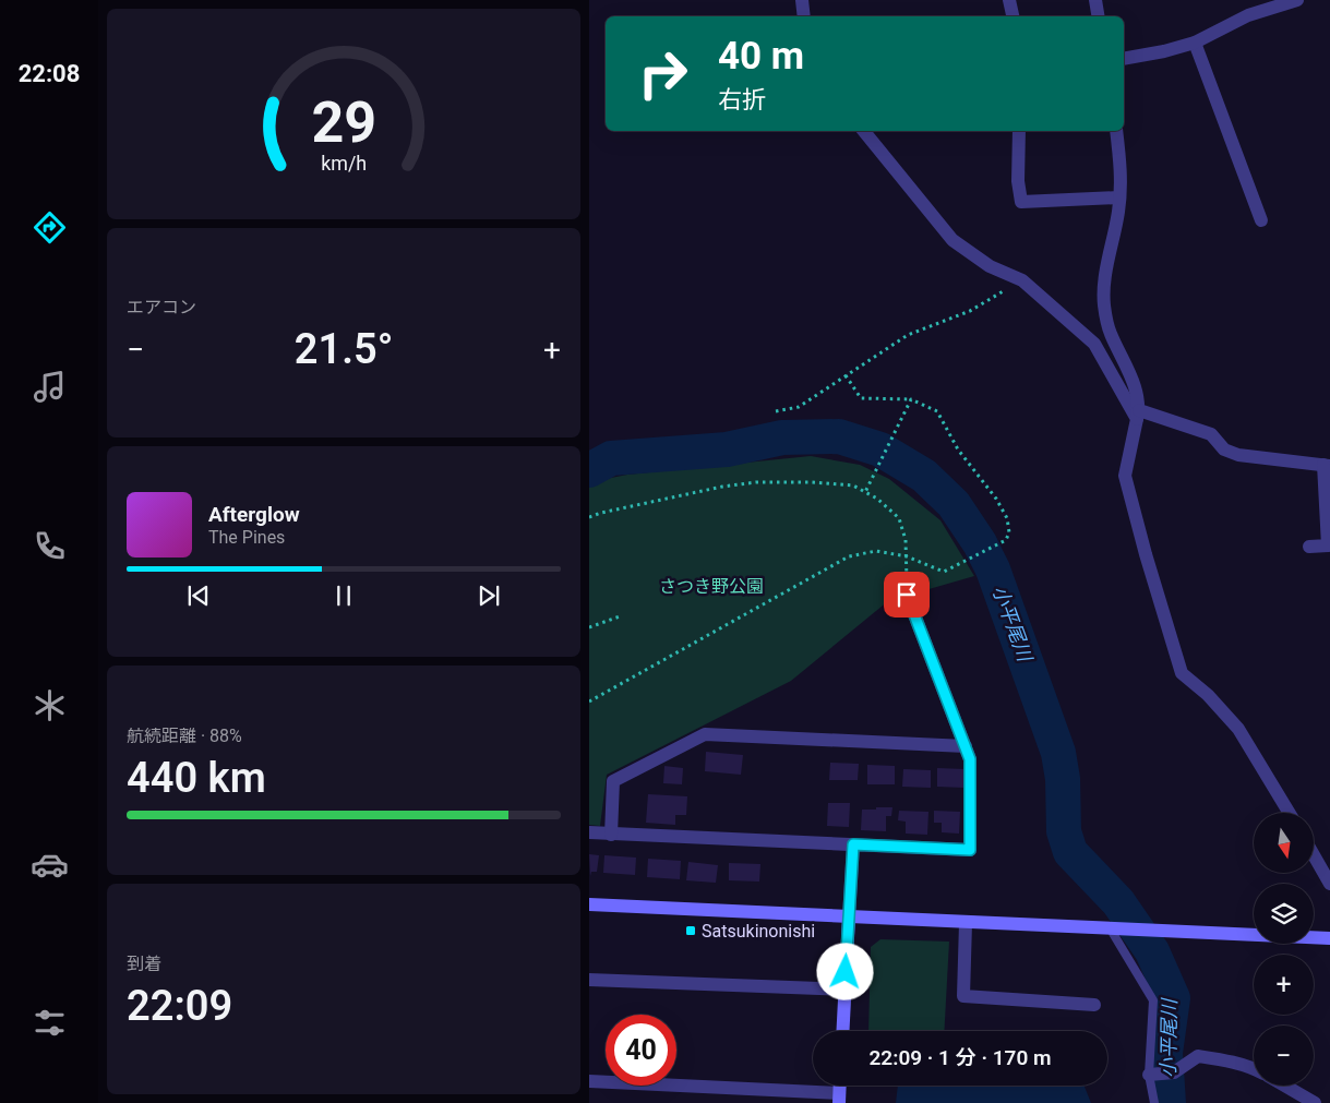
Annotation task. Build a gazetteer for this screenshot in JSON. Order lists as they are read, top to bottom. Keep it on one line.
{"water":["小平尾川"],"parks":["さつき野公園"],"places":{"transit":["Satsukinonishi"]},"north":"bottom","page":{"tabs":"22:08","turn":["40 m","右折"],"tile":["エアコン",["航続距離 · 88%","440 km"],["到着","22:09"]],"heat":["−","21.5°","+"],"song":["Afterglow","The Pines"],"map_buttons":["+","−"],"limit":"40","trip":"22:09 · 1 分 · 170 m","gauge":["29","km/h"]}}
